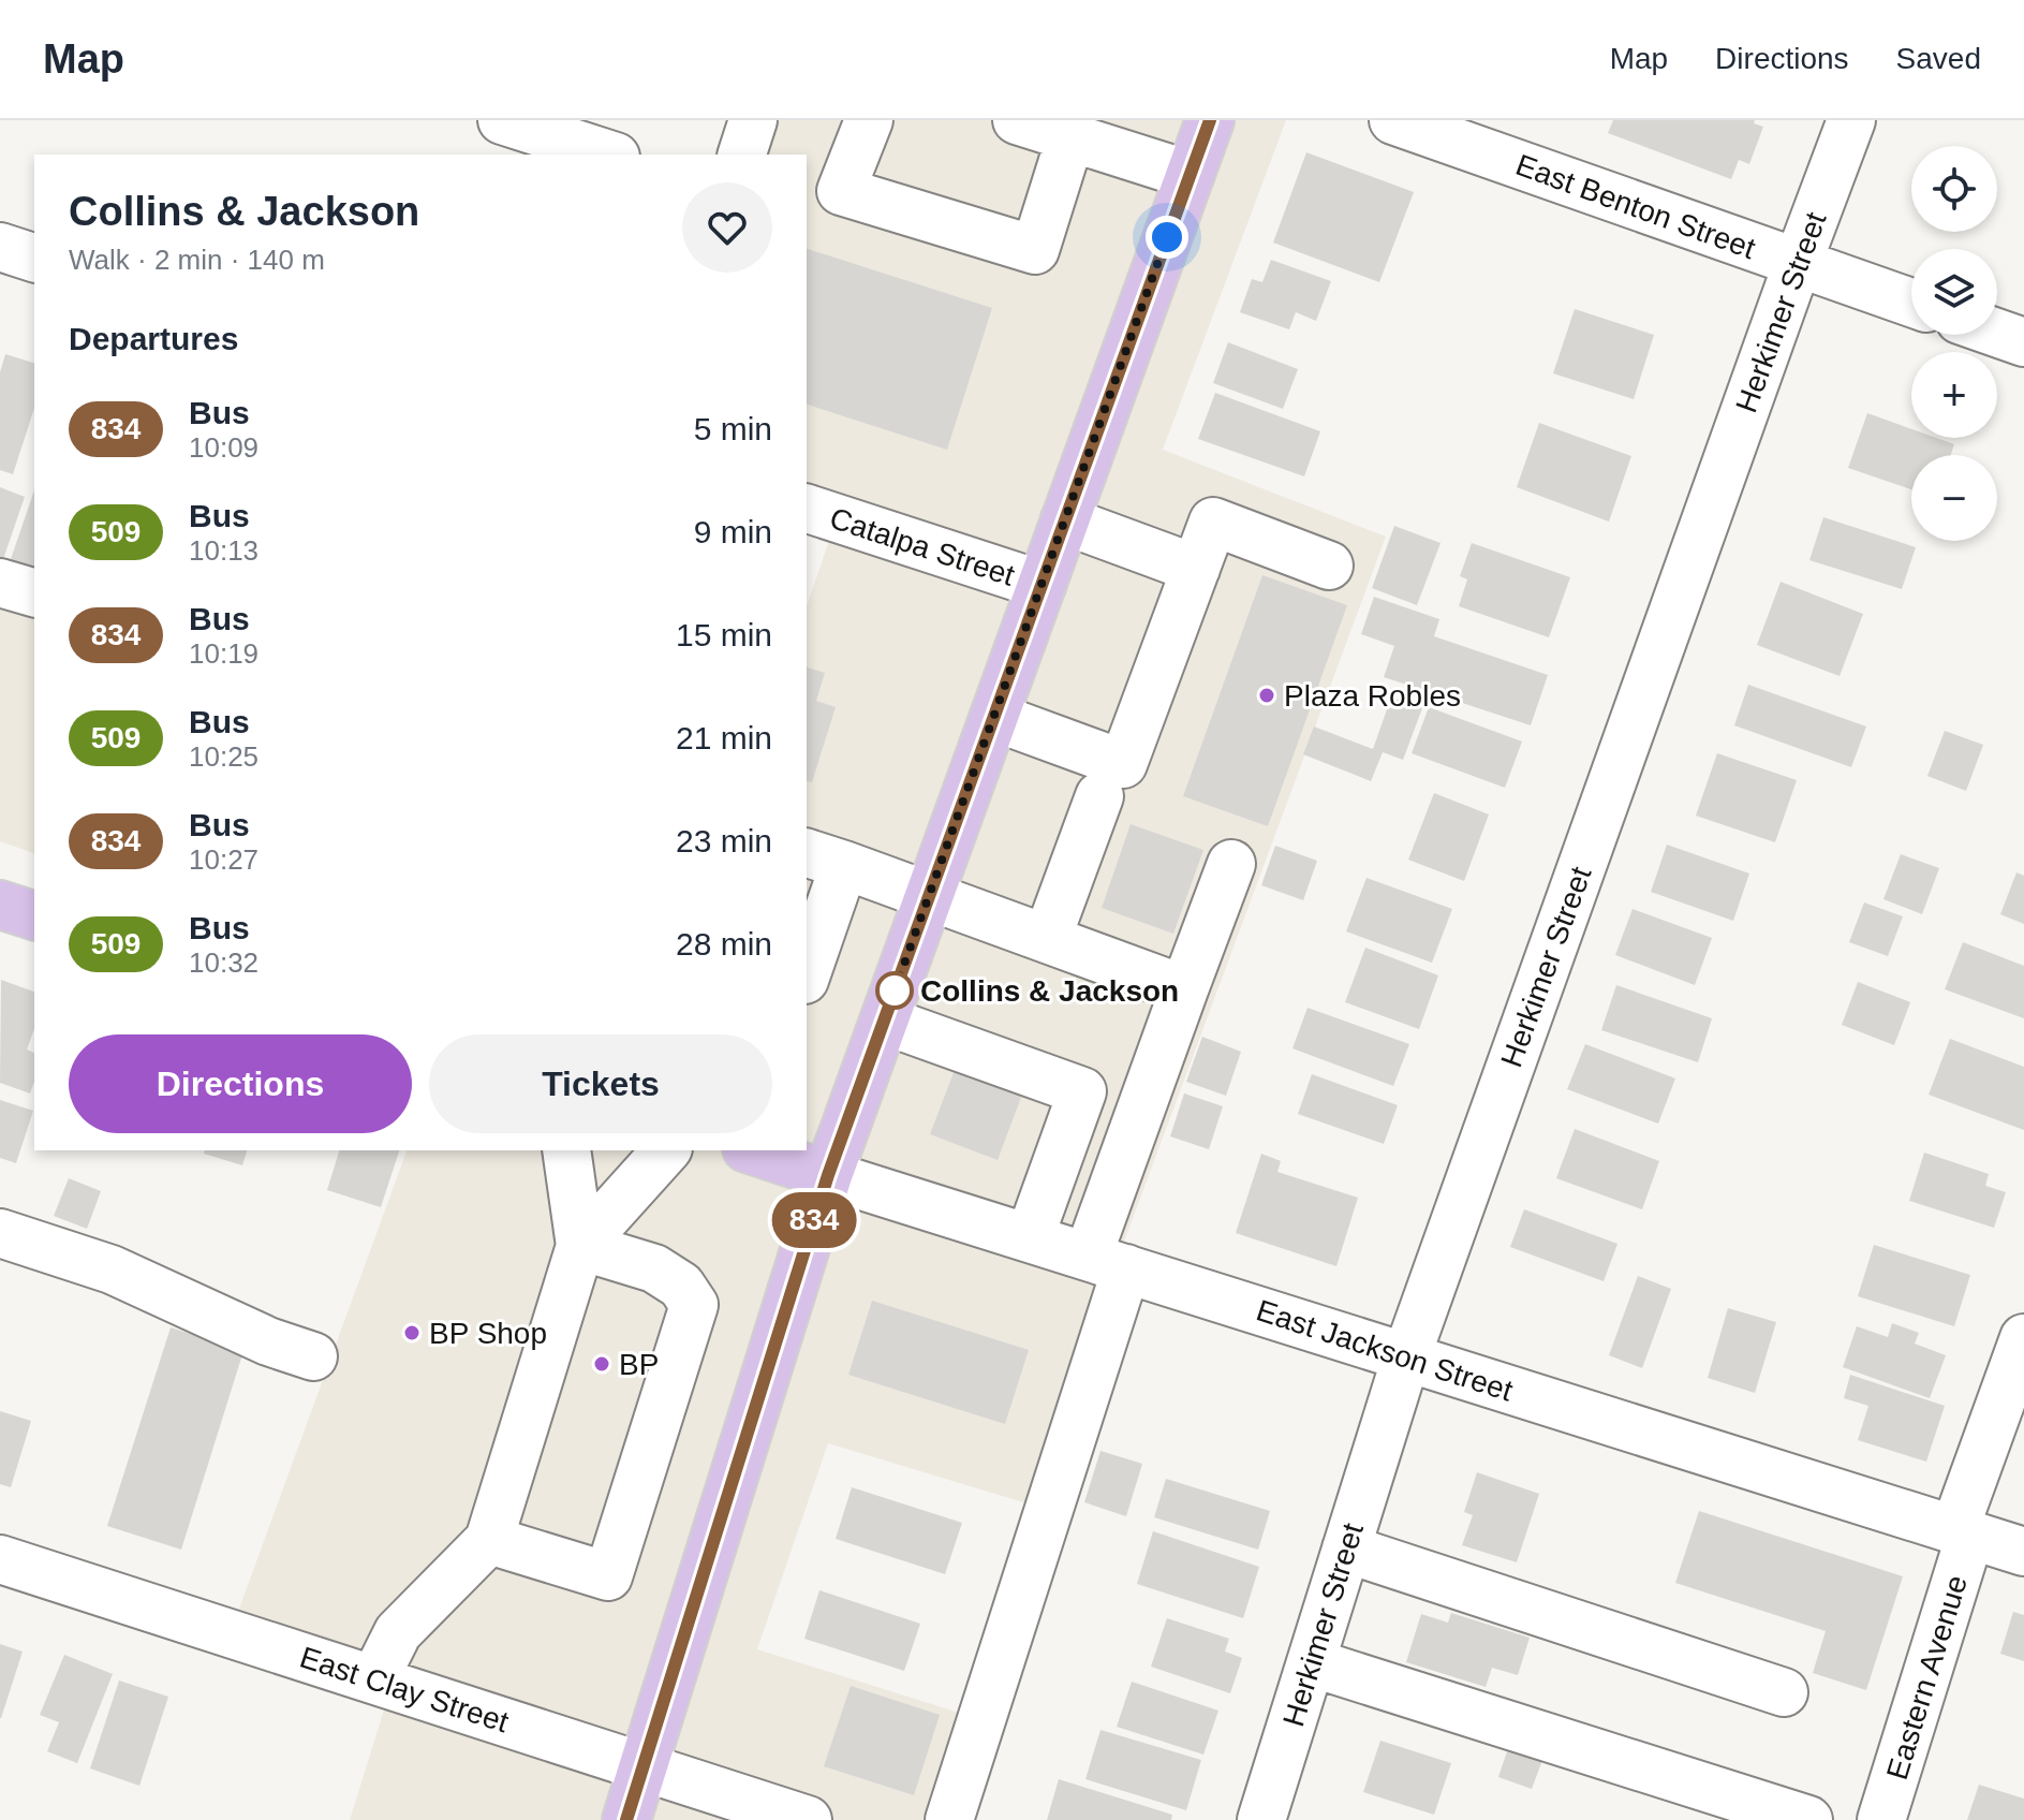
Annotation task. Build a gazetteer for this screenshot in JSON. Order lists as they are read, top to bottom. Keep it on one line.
{"streets":{"main road":["East Jackson Street"],"street":["East Benton Street","Herkimer Street","Catalpa Street","Eastern Avenue","East Clay Street"]},"crossings":[["East Benton Street","Herkimer Street"],["Herkimer Street","East Jackson Street"],["East Jackson Street","Eastern Avenue"]],"places":["Plaza Robles","Collins & Jackson","BP Shop","BP"],"lines":["bus line 834"],"page":{"header":"Map","nav":["Map","Directions","Saved"],"on_map":"834","map_buttons":["+","−"],"heading":[["Collins & Jackson","Walk · 2 min · 140 m"],"Departures"],"list":[{"mark":"834","name":"Bus","note":"10:09","value":"5 min"},{"mark":"509","name":"Bus","note":"10:13","value":"9 min"},{"mark":"834","name":"Bus","note":"10:19","value":"15 min"},{"mark":"509","name":"Bus","note":"10:25","value":"21 min"},{"mark":"834","name":"Bus","note":"10:27","value":"23 min"},{"mark":"509","name":"Bus","note":"10:32","value":"28 min"}],"buttons":["Directions","Tickets"]}}
